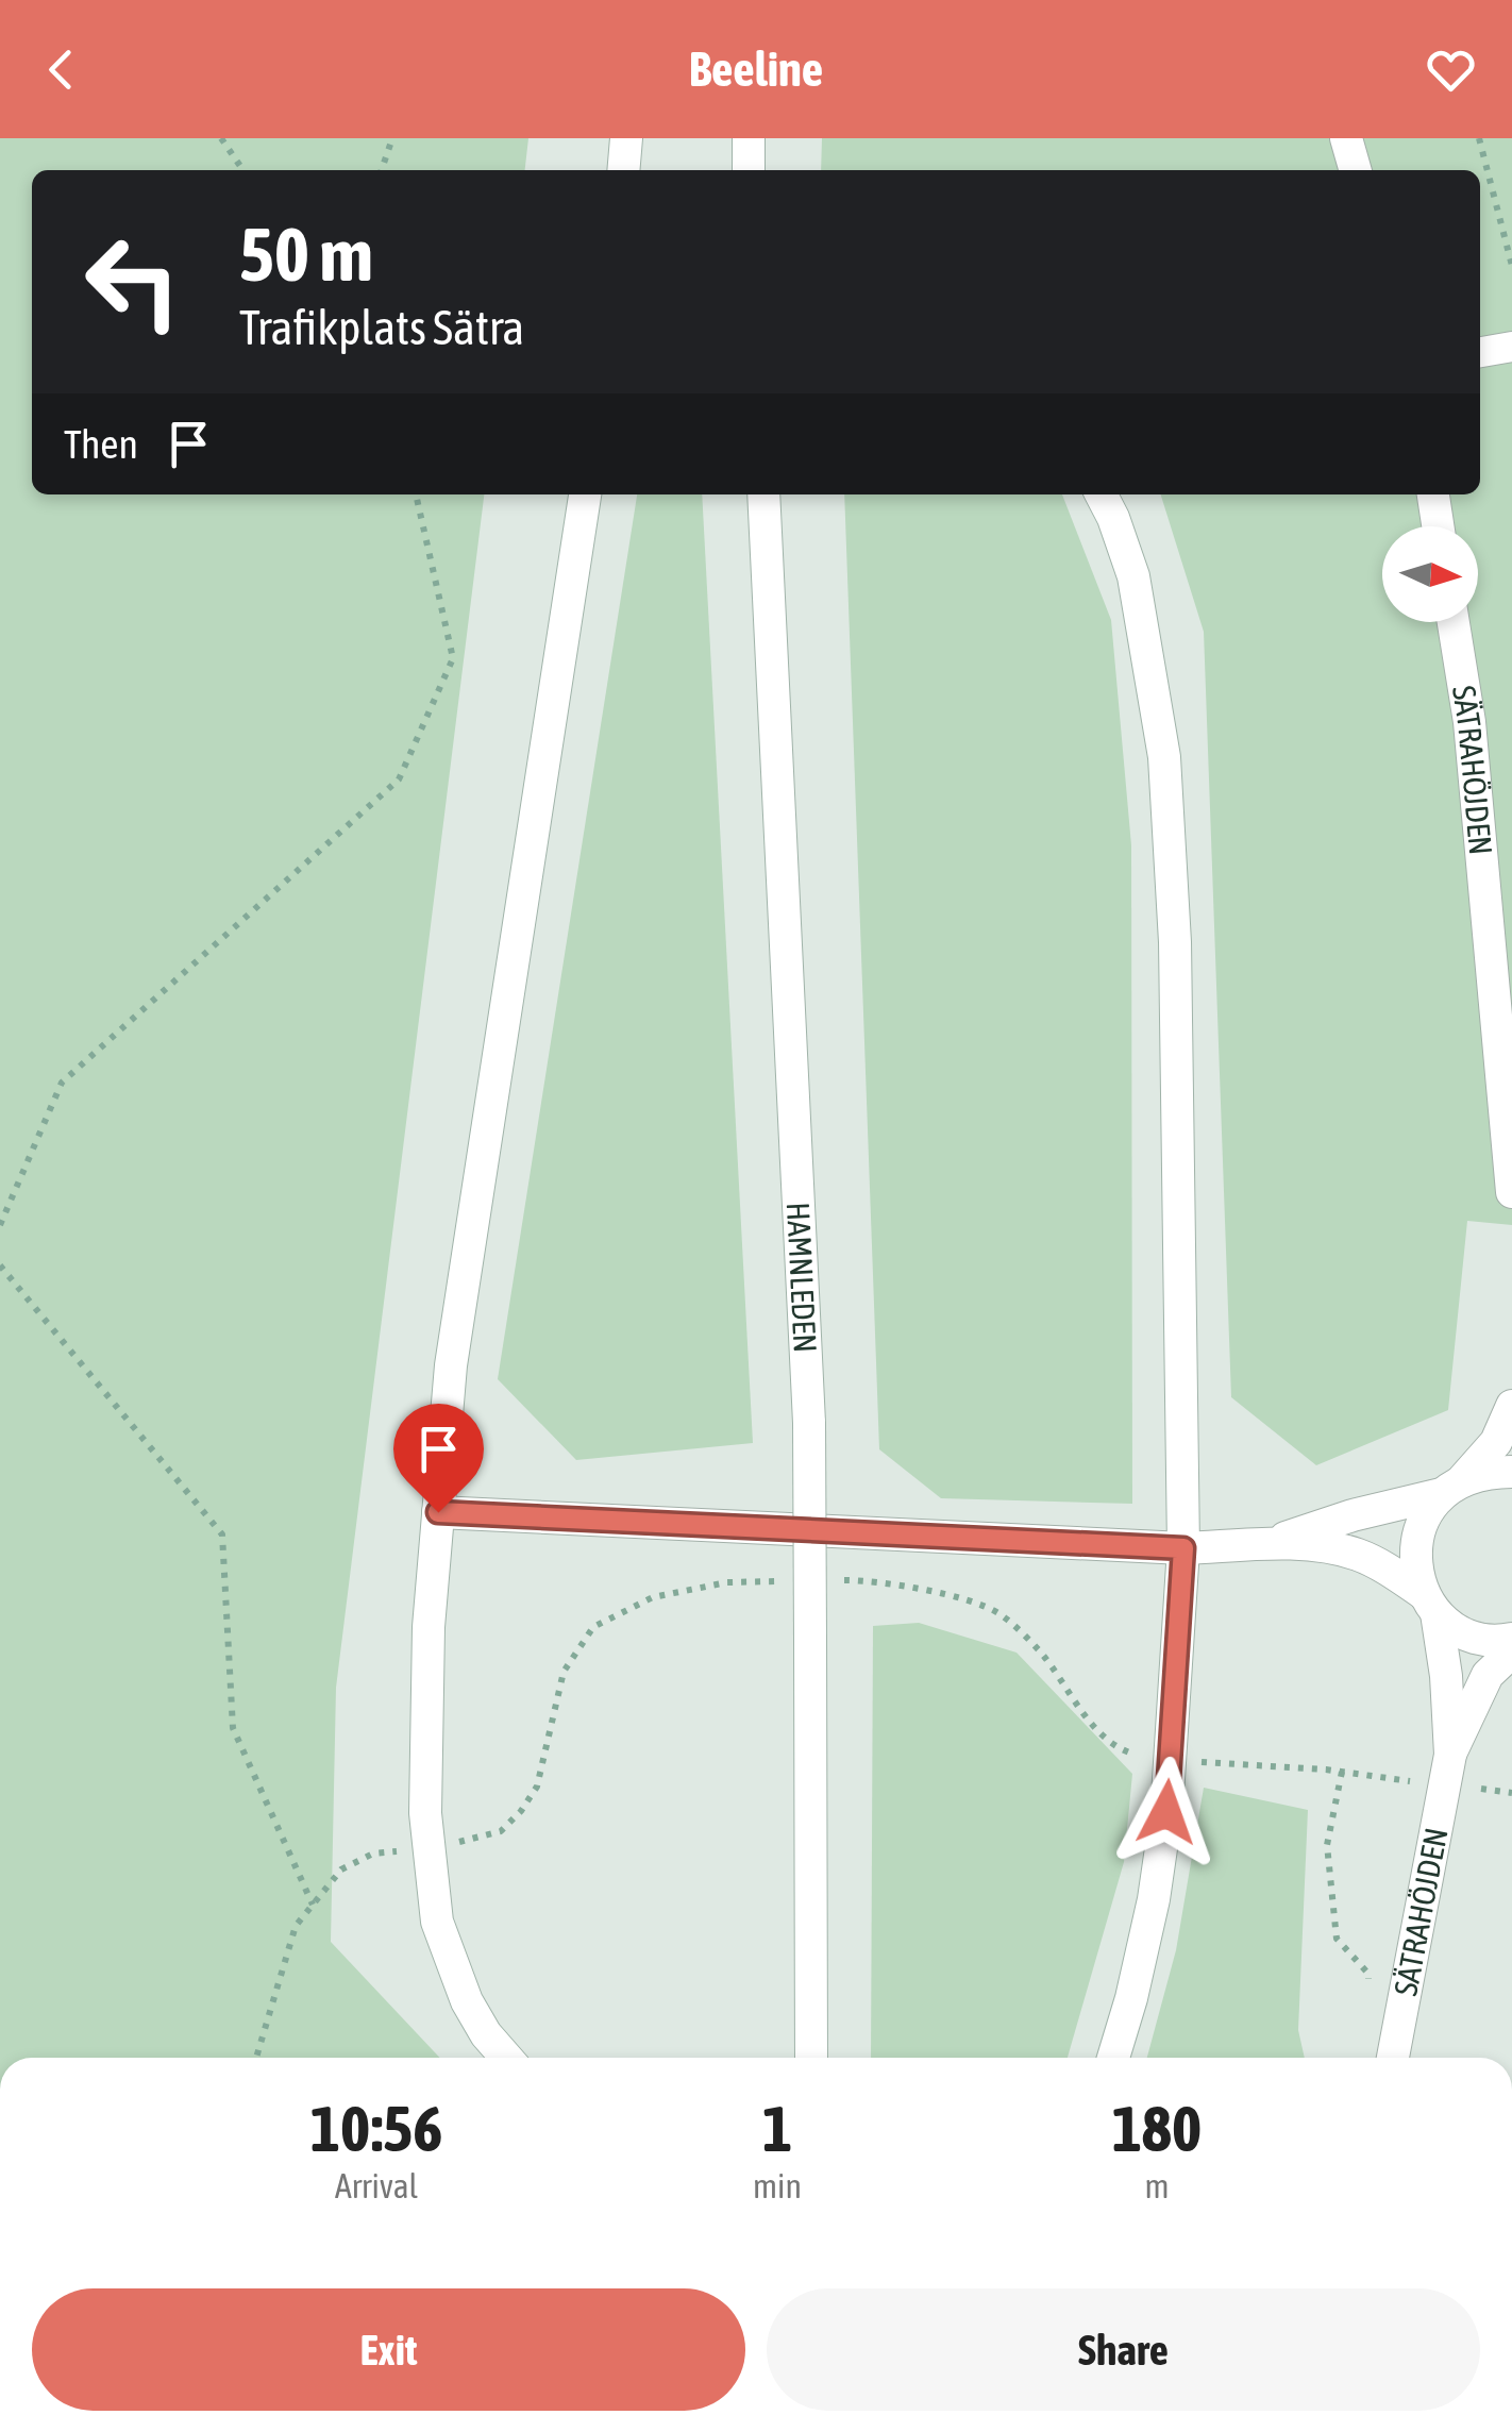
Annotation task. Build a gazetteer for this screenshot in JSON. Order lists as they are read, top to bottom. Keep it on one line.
{"streets":{"main road":["SÄTRAHÖJDEN","HAMNLEDEN"]},"north":"right","page":{"header":"Beeline","turn":["50 m","Trafikplats Sätra"],"then":"Then","eta":["10:56","Arrival","1","min","180","m"],"buttons":["Exit","Share"]}}
